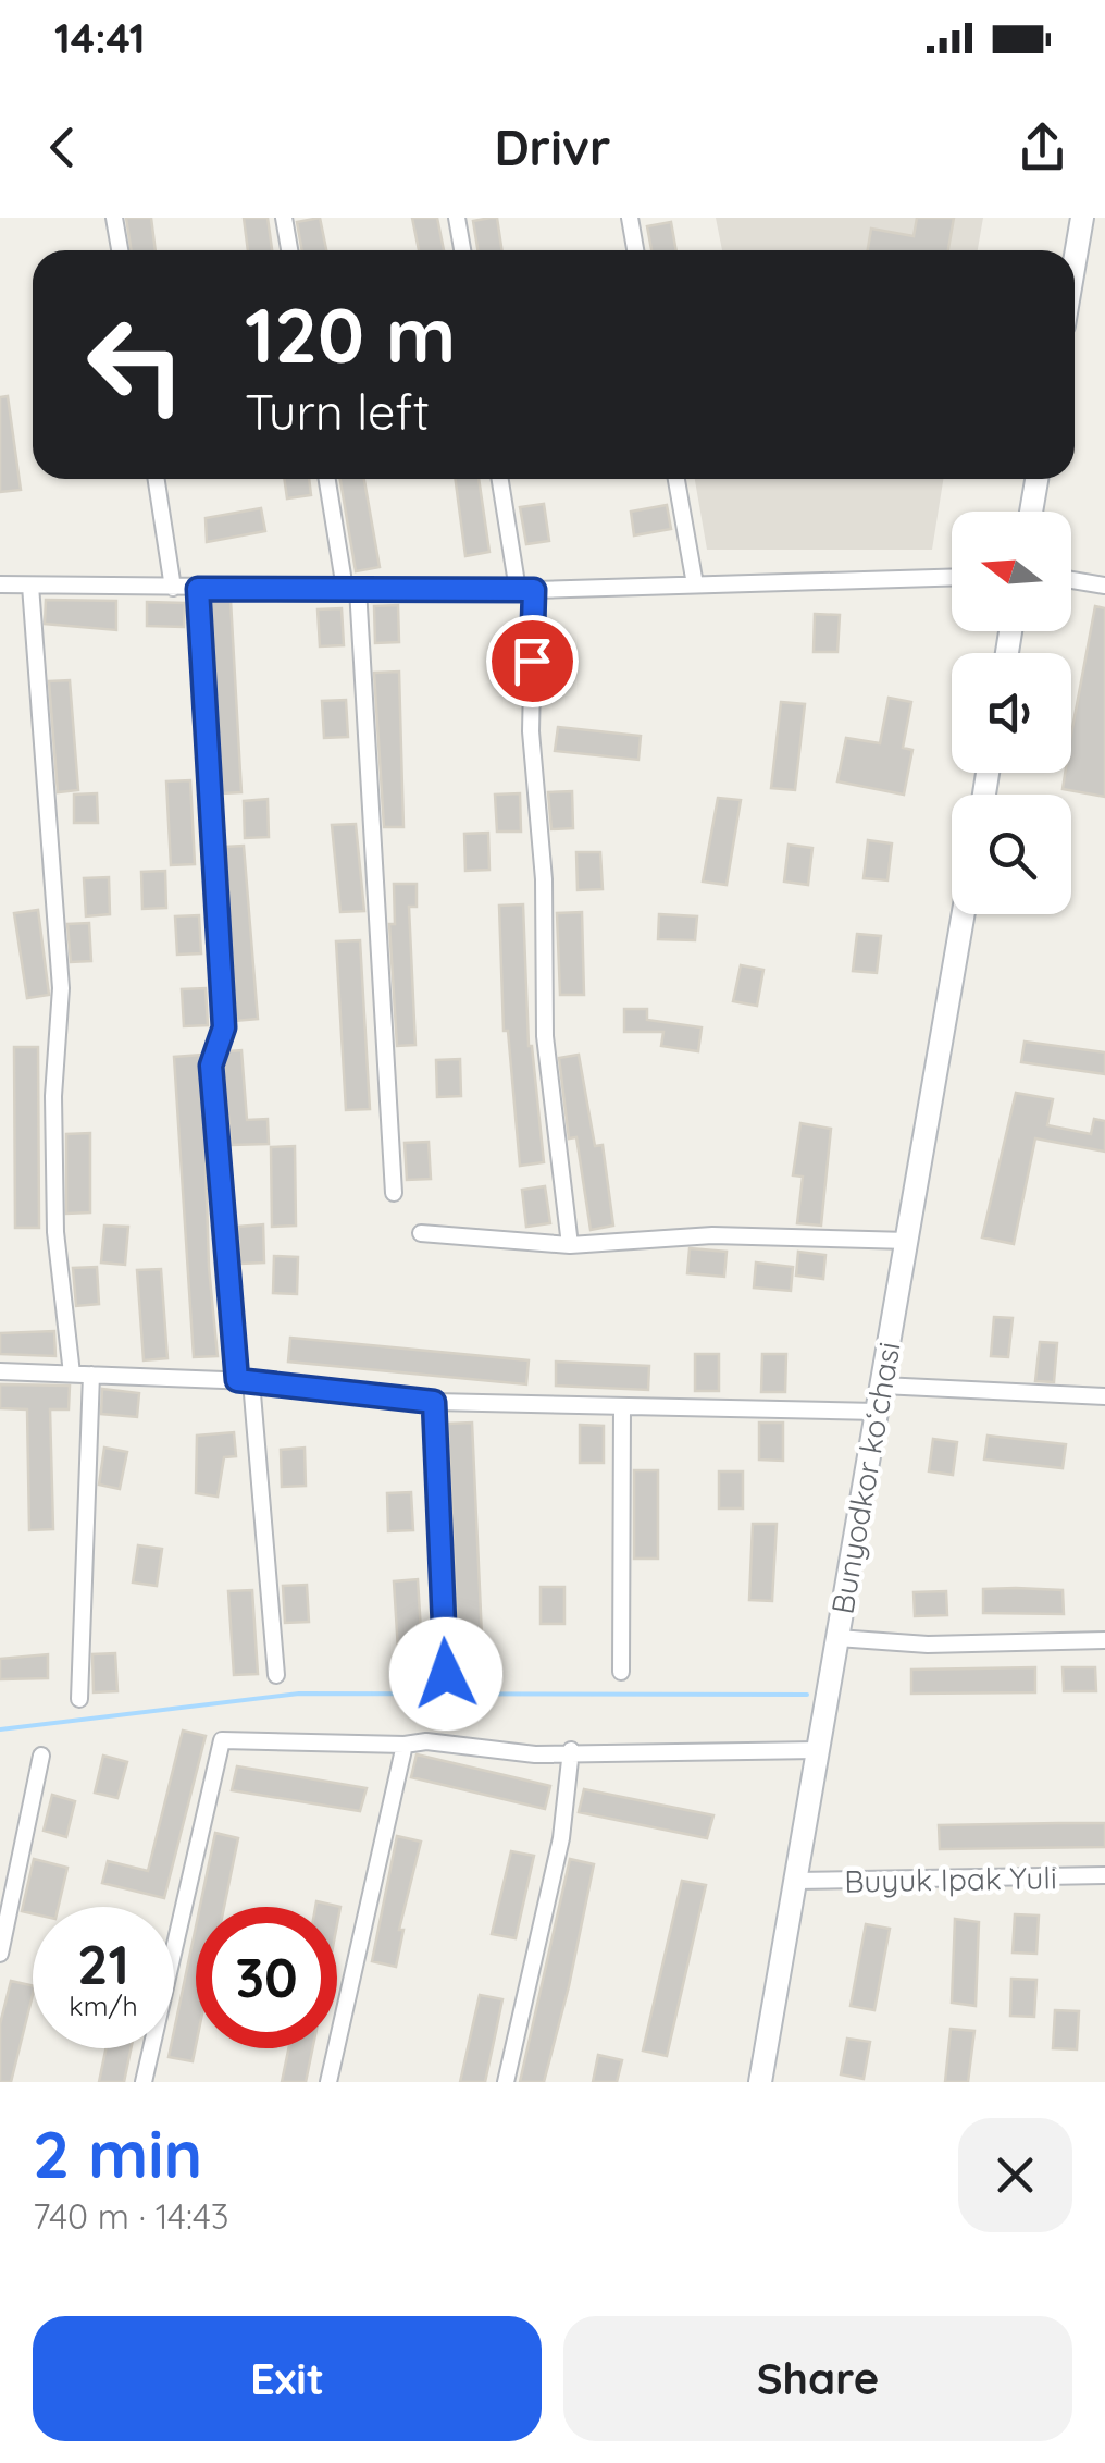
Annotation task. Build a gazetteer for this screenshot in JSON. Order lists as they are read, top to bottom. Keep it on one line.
{"streets":{"main road":["Bunyodkor koʻchasi"],"street":["Buyuk Ipak Yuli"]},"crossings":[["Bunyodkor koʻchasi","Buyuk Ipak Yuli"]],"north":"left","page":{"status":"14:41","header":"Drivr","turn":["120 m","Turn left"],"speed":"21 km/h","limit":"30","heading":["2 min","740 m · 14:43"],"buttons":["Exit","Share"]}}
